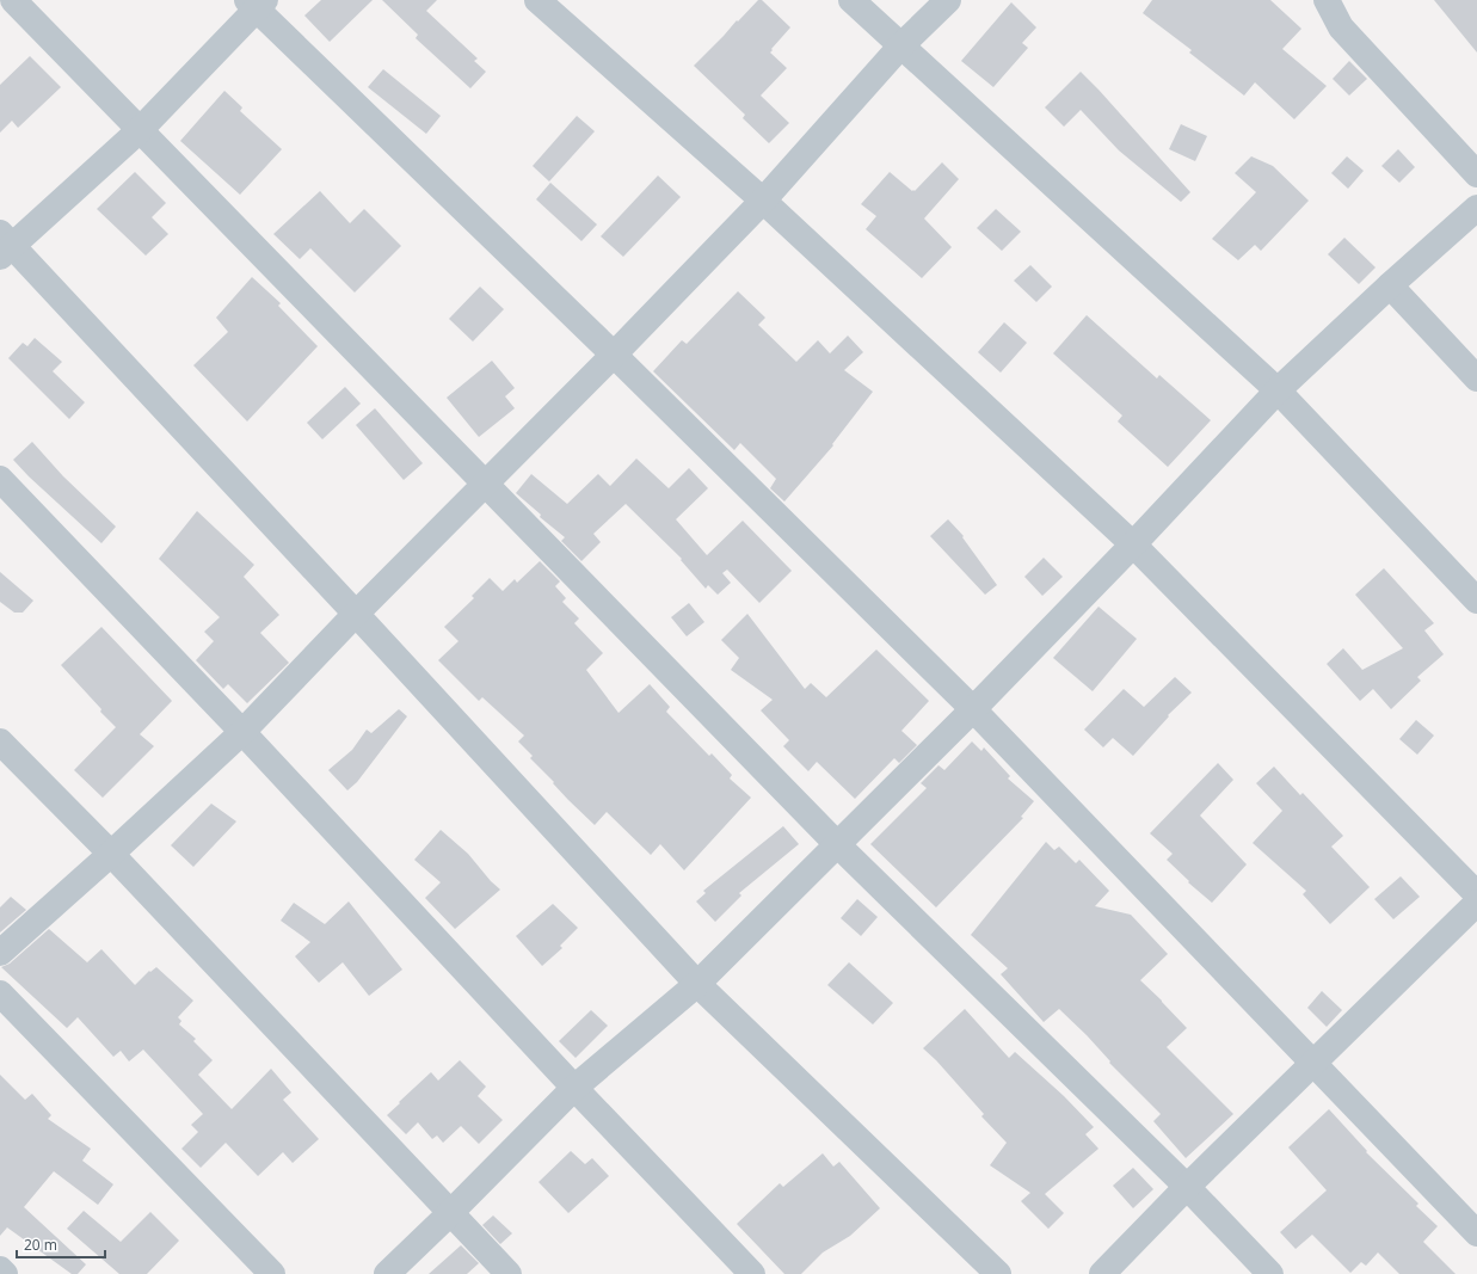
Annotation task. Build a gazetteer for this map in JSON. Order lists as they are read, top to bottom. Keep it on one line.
{"scale_bar":"20 m"}
